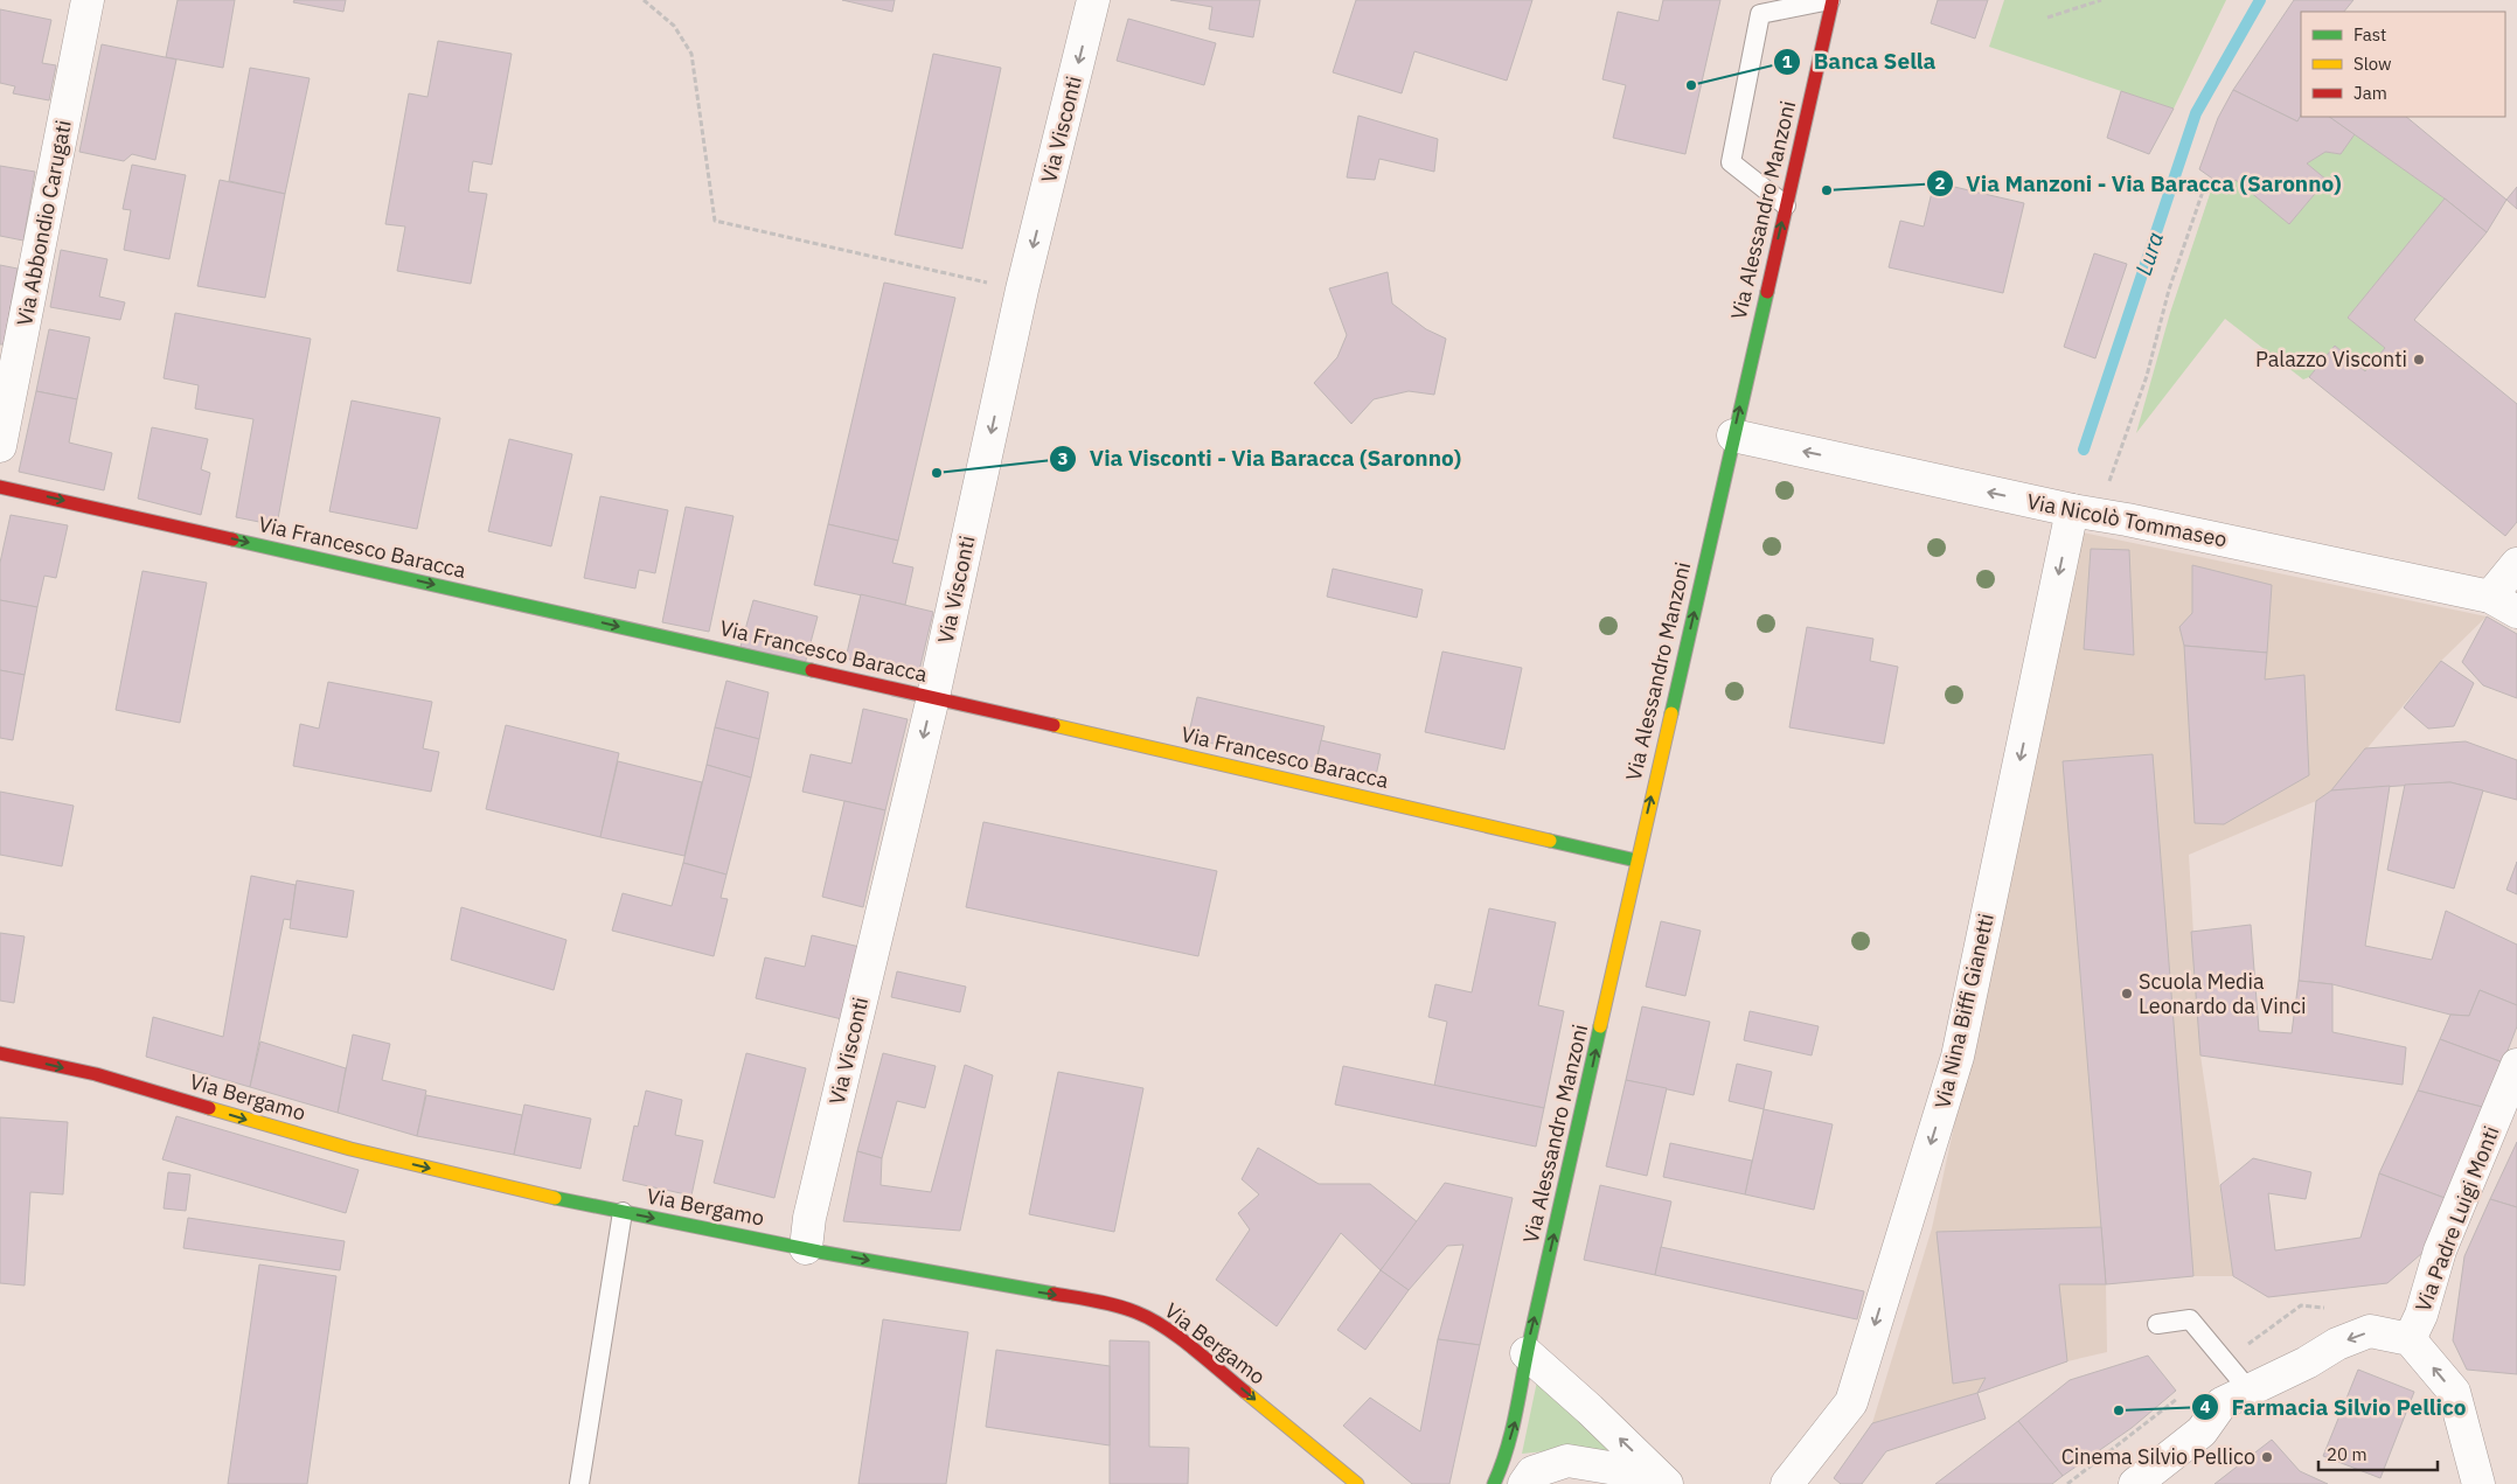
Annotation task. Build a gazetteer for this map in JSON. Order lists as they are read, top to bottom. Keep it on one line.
{"streets":{"street":["Via Visconti","Via Alessandro Manzoni","Via Abbondio Carugati","Via Nicolò Tommaseo","Via Francesco Baracca","Via Nina Biffi Gianetti","Via Bergamo","Via Padre Luigi Monti"]},"crossings":[["Via Visconti","Via Francesco Baracca"],["Via Visconti","Via Bergamo"],["Via Alessandro Manzoni","Via Nicolò Tommaseo"],["Via Alessandro Manzoni","Via Francesco Baracca"],["Via Nicolò Tommaseo","Via Nina Biffi Gianetti"]],"one_way":["Via Visconti","Via Alessandro Manzoni","Via Nicolò Tommaseo","Via Francesco Baracca","Via Nina Biffi Gianetti","Via Bergamo"],"water":["Lura"],"places":["Banca Sella","Via Manzoni - Via Baracca (Saronno)","Palazzo Visconti","Via Visconti - Via Baracca (Saronno)","Scuola Media Leonardo da Vinci","Farmacia Silvio Pellico","Cinema Silvio Pellico"],"legend":["Fast","Slow","Jam"],"scale_bar":"20 m"}
